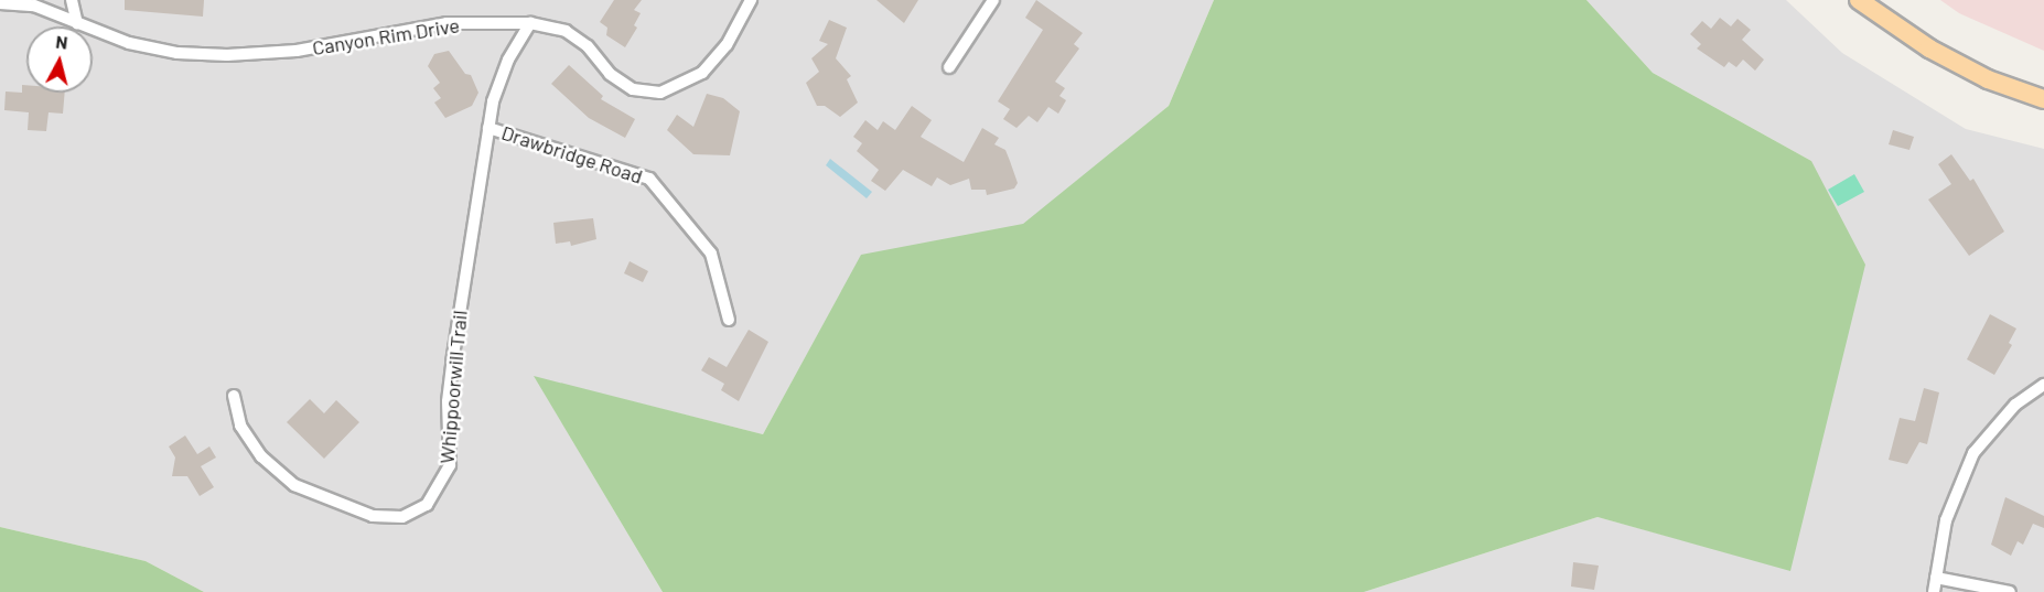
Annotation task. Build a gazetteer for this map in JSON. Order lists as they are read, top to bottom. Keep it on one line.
{"streets":{"street":["Canyon Rim Drive","Drawbridge Road","Whippoorwill Trail"]},"crossings":[["Canyon Rim Drive","Whippoorwill Trail"],["Drawbridge Road","Whippoorwill Trail"]],"north":"top"}
